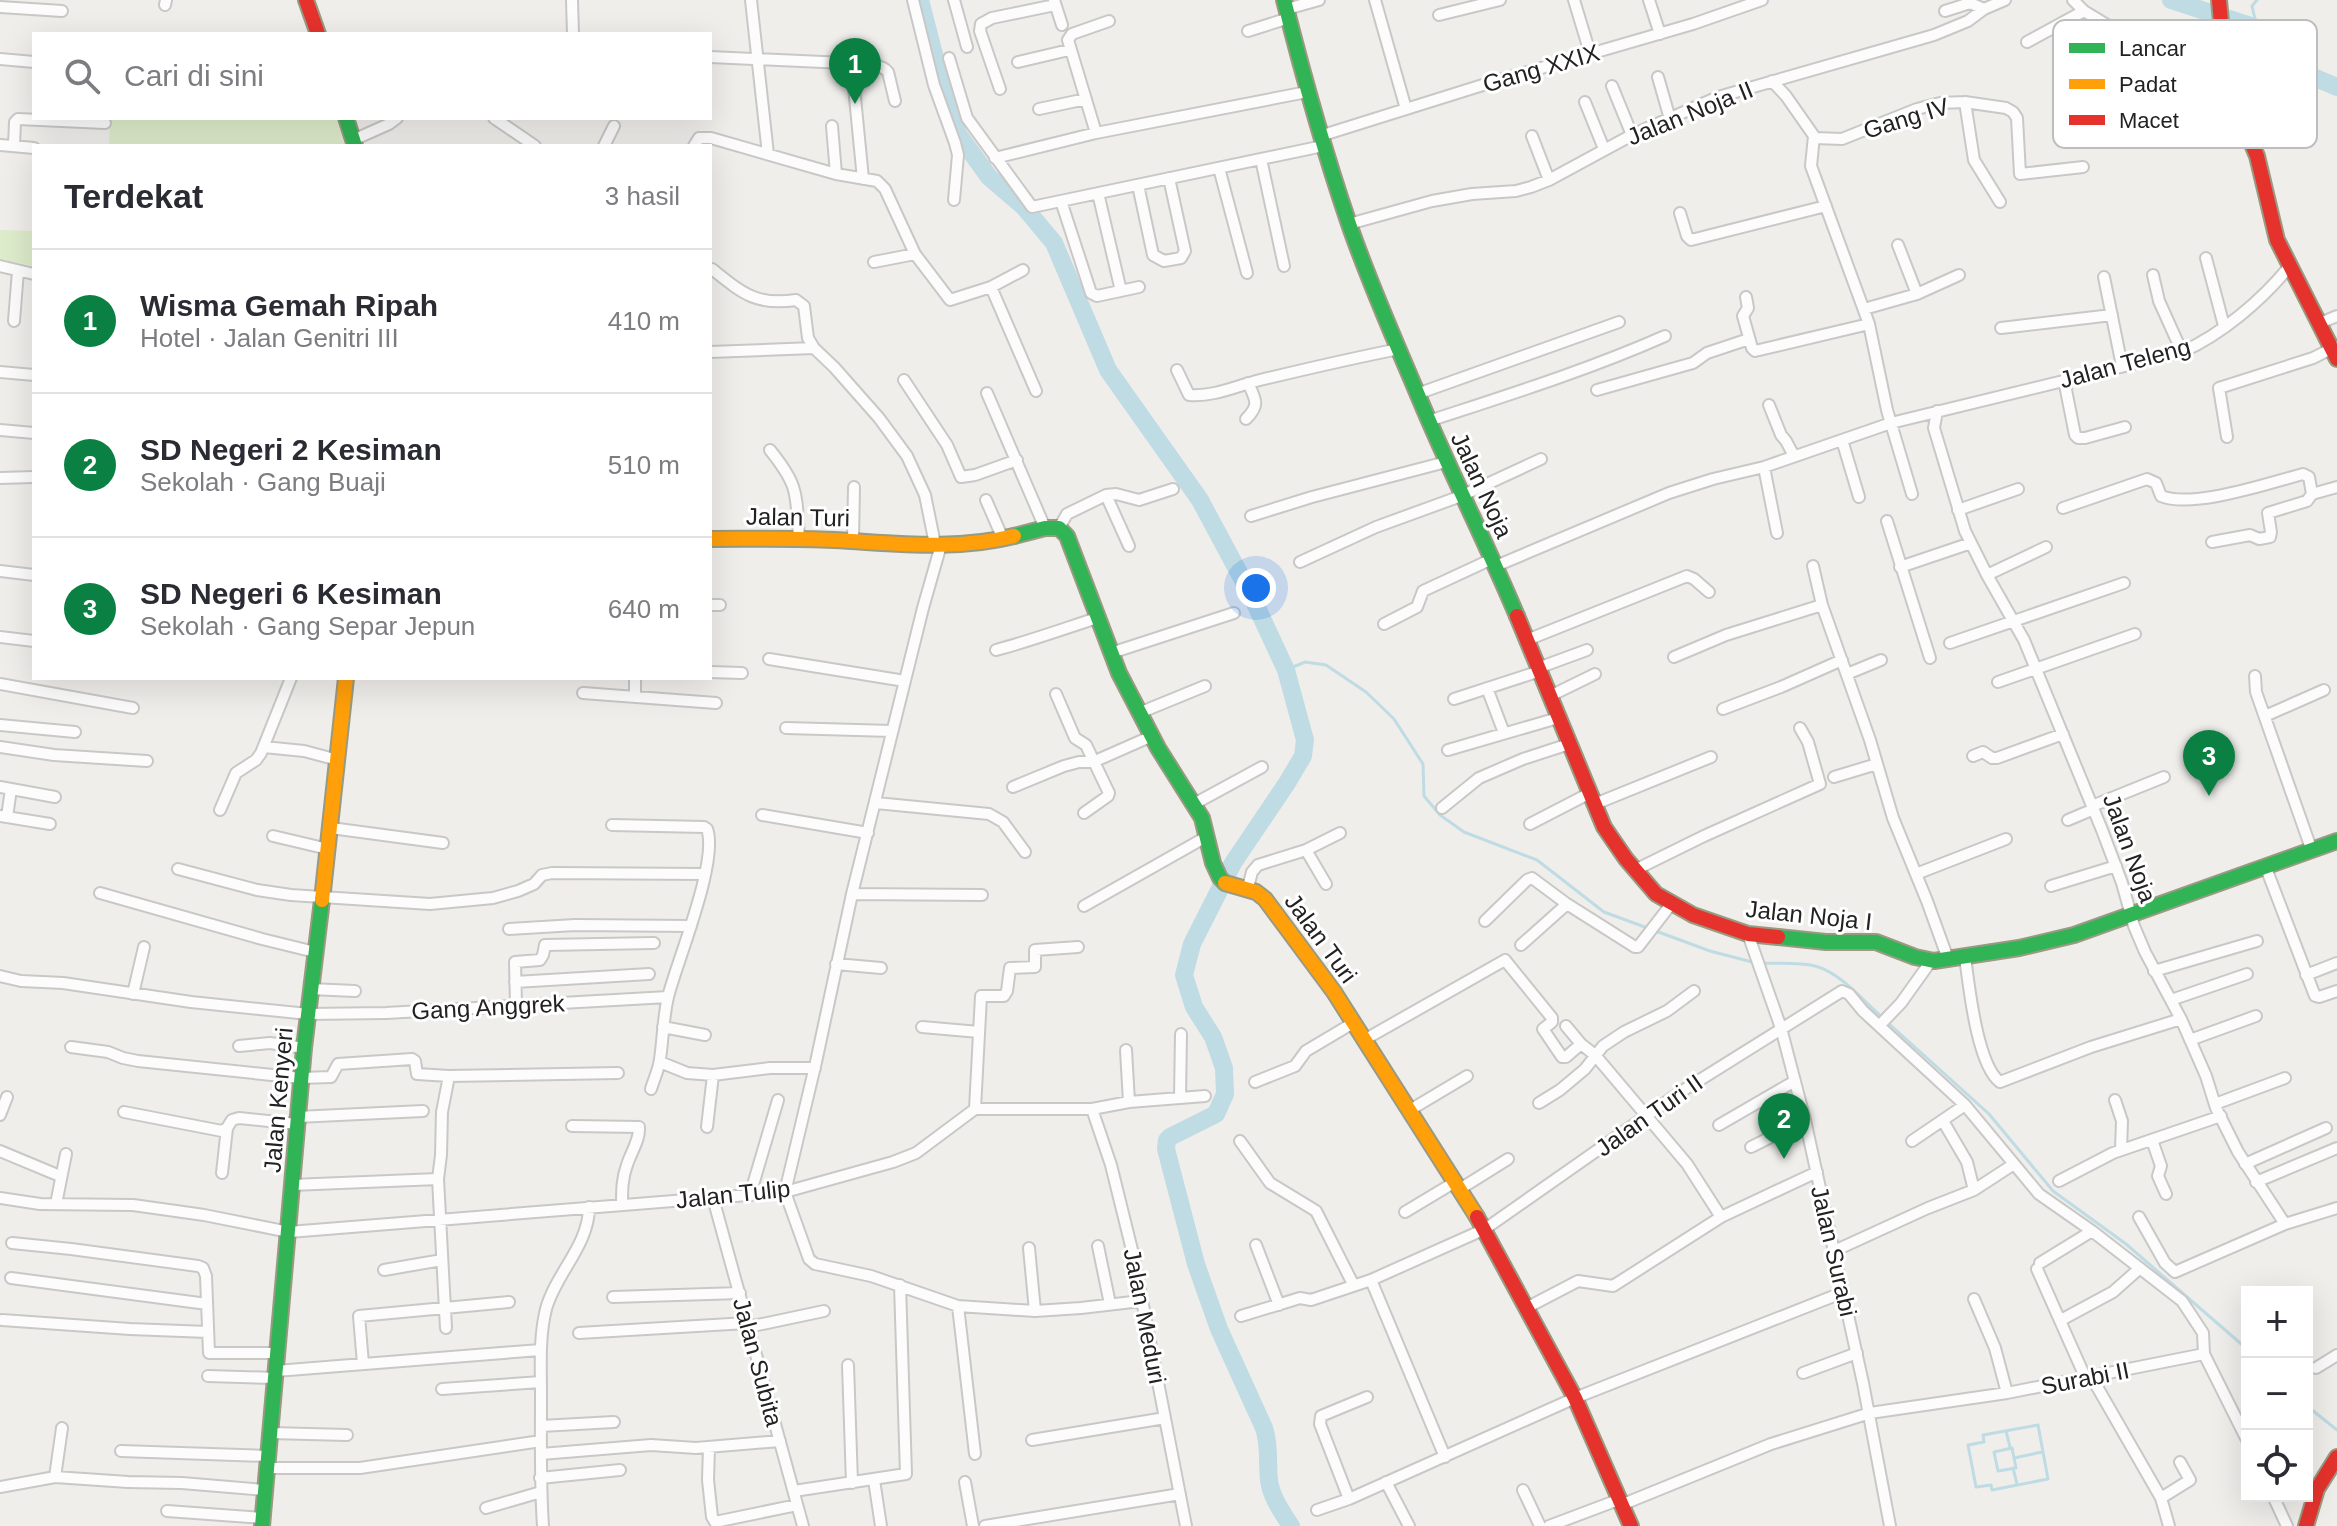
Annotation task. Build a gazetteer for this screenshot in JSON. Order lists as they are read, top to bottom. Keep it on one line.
{"streets":{"street":["Gang XXIX","Jalan Noja II","Gang IV","Jalan Teleng","Jalan Noja","Jalan Turi","Jalan Noja I","Gang Anggrek","Jalan Kenyeri","Jalan Turi II","Jalan Tulip","Jalan Surabi","Jalan Meduri","Jalan Subita","Surabi II"]},"crossings":[["Gang XXIX","Jalan Noja"],["Jalan Noja II","Gang IV"],["Jalan Noja II","Jalan Noja"],["Jalan Teleng","Jalan Noja"],["Jalan Noja","Jalan Noja I"],["Jalan Turi","Jalan Turi II"],["Jalan Turi","Surabi II"],["Jalan Noja I","Jalan Surabi"],["Gang Anggrek","Jalan Kenyeri"],["Jalan Kenyeri","Jalan Tulip"],["Jalan Turi II","Jalan Surabi"],["Jalan Tulip","Jalan Subita"],["Jalan Surabi","Surabi II"]],"legend":["Lancar","Padat","Macet"],"page":{"search":"Cari di sini","pins":["1","3","2"],"heading":["Terdekat","3 hasil"],"list":[{"mark":"1","name":"Wisma Gemah Ripah","note":"Hotel · Jalan Genitri III","value":"410 m"},{"mark":"2","name":"SD Negeri 2 Kesiman","note":"Sekolah · Gang Buaji","value":"510 m"},{"mark":"3","name":"SD Negeri 6 Kesiman","note":"Sekolah · Gang Separ Jepun","value":"640 m"}],"map_buttons":["+","−"]}}
